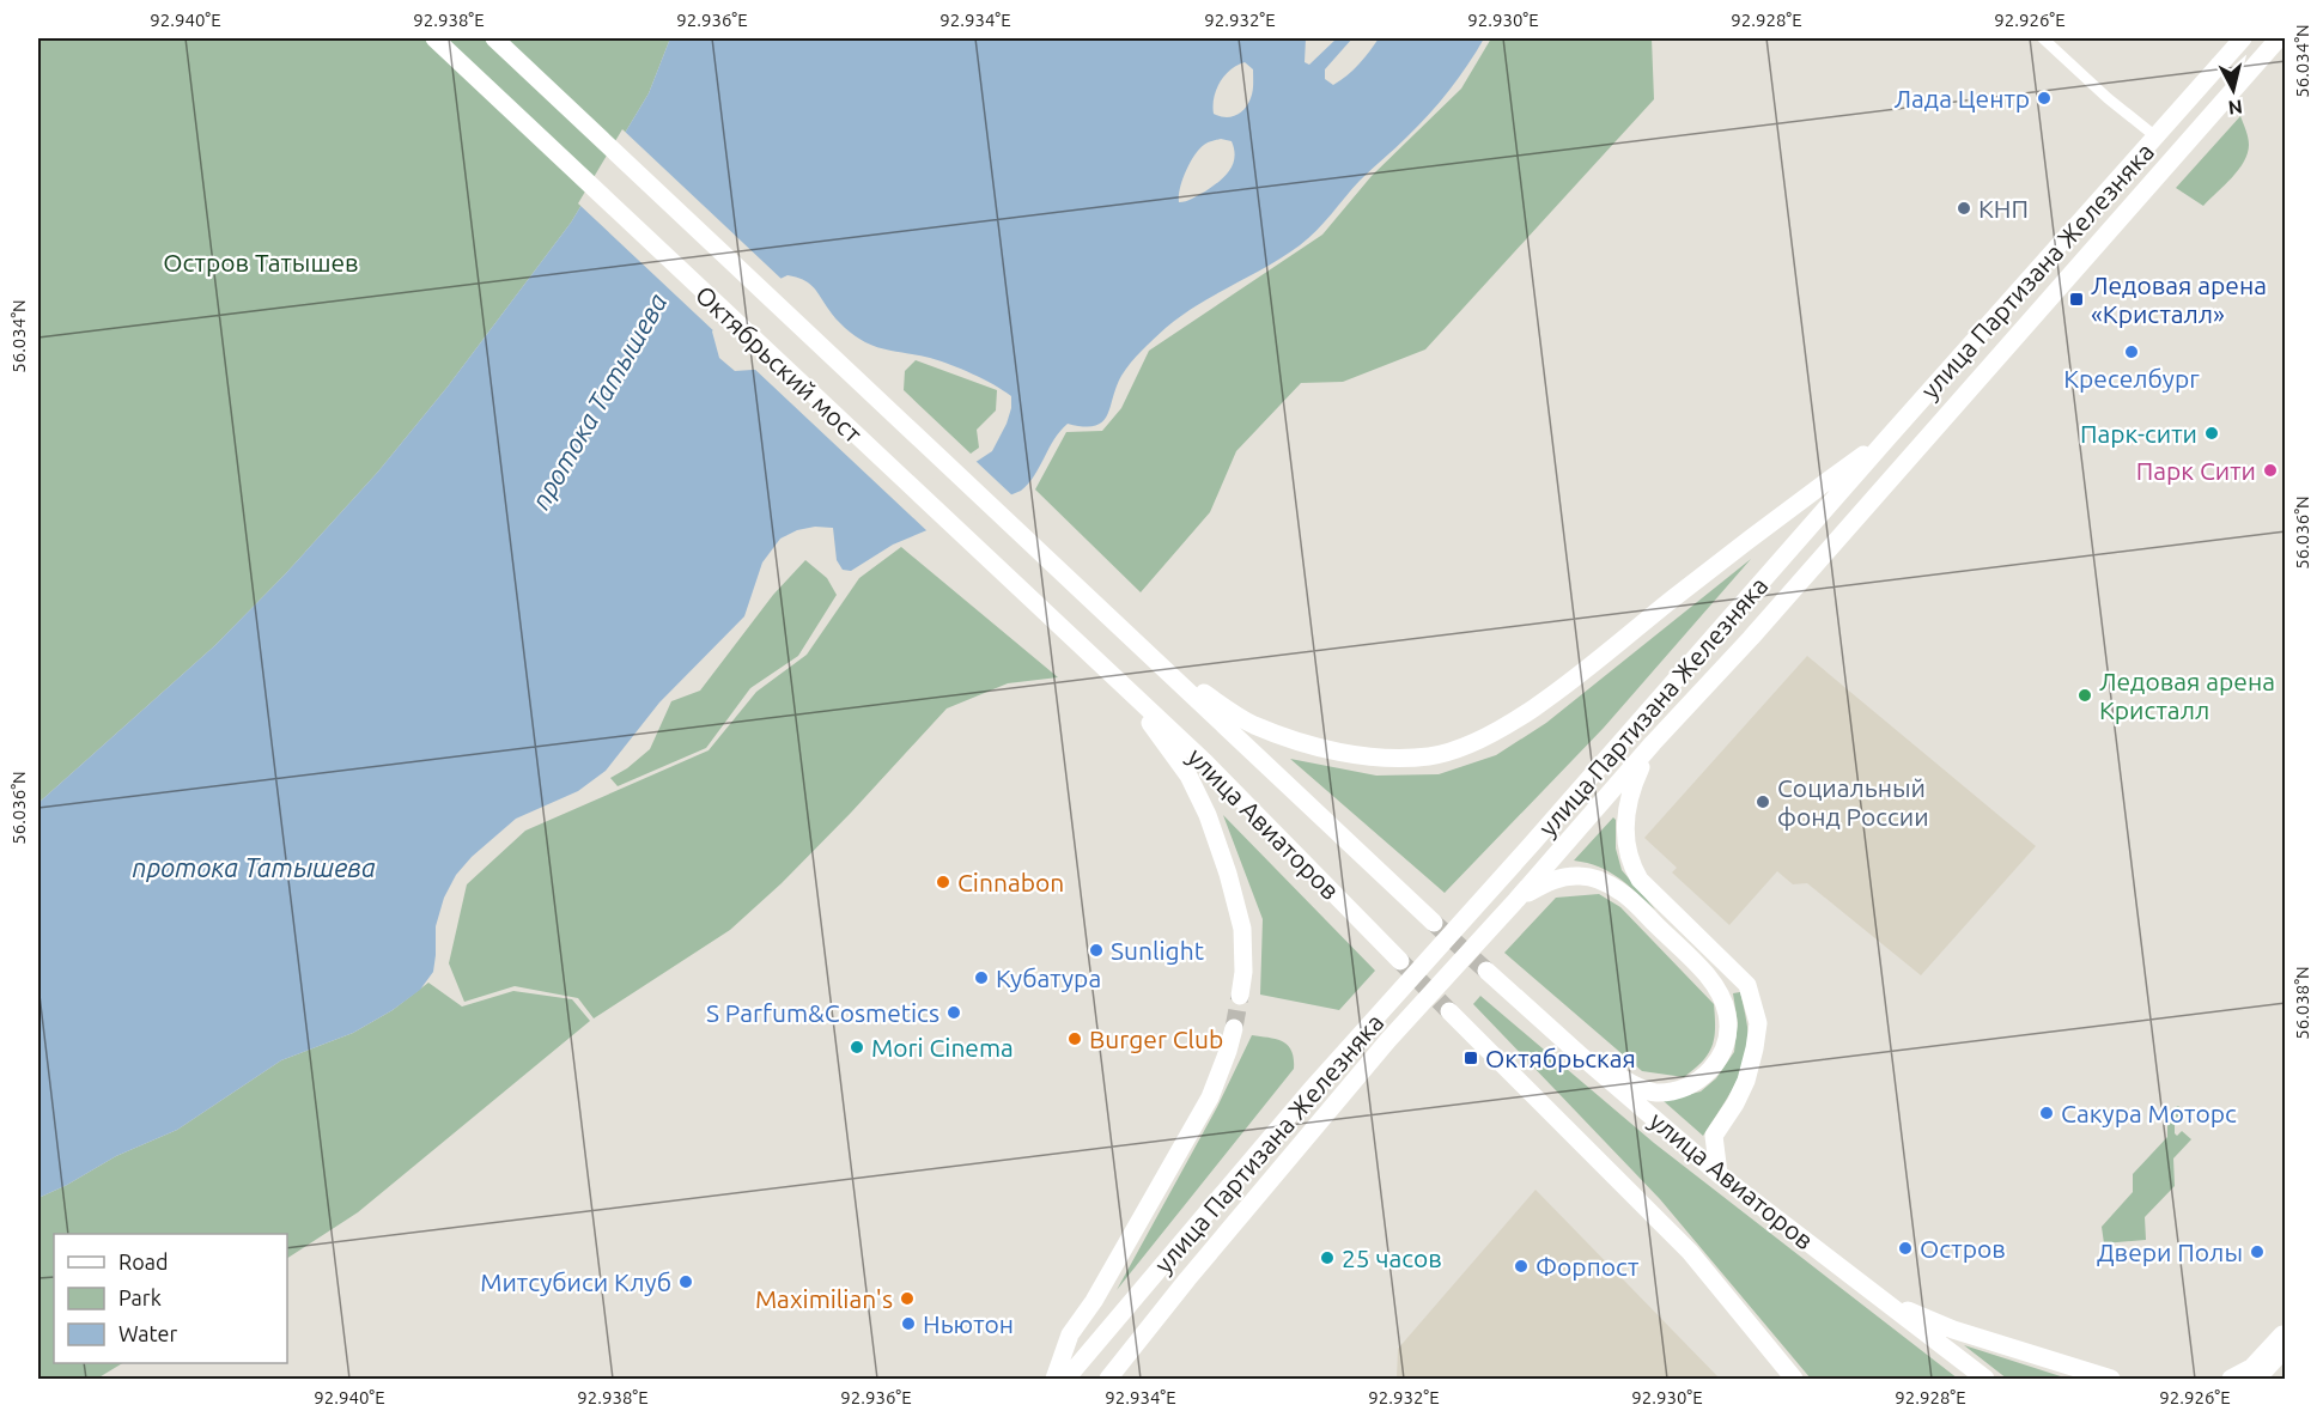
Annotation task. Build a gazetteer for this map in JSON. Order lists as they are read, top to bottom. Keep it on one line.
{"streets":{"main road":["улица Партизана Железняка","Октябрьский мост","улица Авиаторов"]},"crossings":[["Октябрьский мост","улица Авиаторов"]],"water":["протока Татышева"],"parks":["Остров Татышев"],"places":{"other":["Лада Центр","КНП","Креселбург","Парк-сити","Парк Сити","Ледовая арена Кристалл","Социальный фонд России","Cinnabon","Sunlight","Кубатура","S Parfum&Cosmetics","Burger Club","Mori Cinema","Сакура Моторс","Остров","Двери Полы","25 часов","Форпост","Митсубиси Клуб","Maximilian's","Ньютон"],"transit":["Ледовая арена «Кристалл»","Октябрьская"]},"legend":["Road","Park","Water"],"north":"bottom","coordinates":["92.940°E","92.938°E","92.936°E","92.934°E","92.932°E","92.930°E","92.928°E","92.926°E","56.034°N","56.036°N","56.038°N"]}
